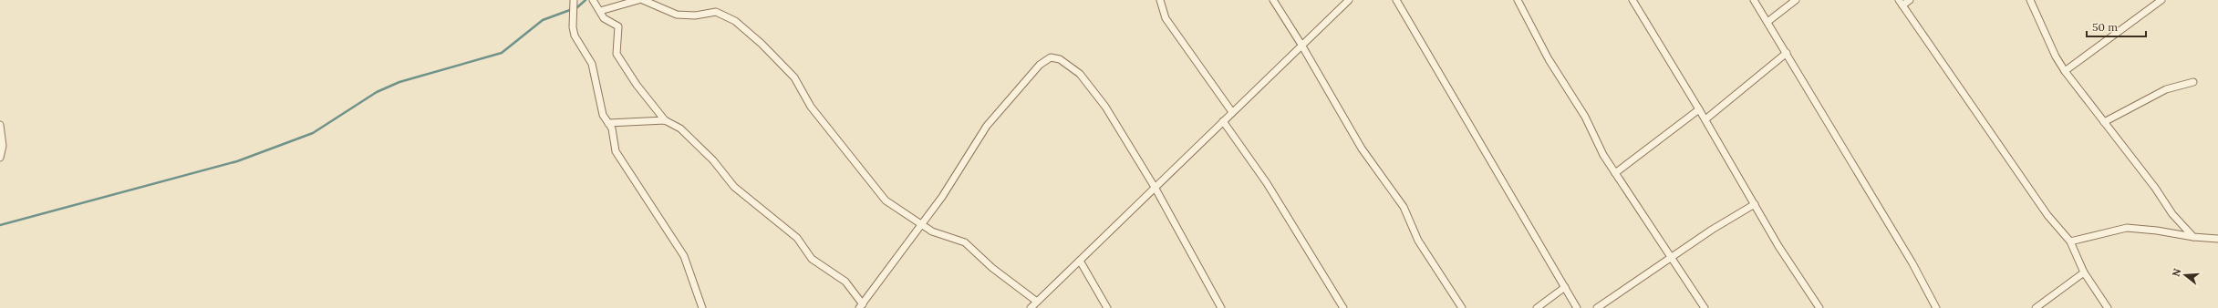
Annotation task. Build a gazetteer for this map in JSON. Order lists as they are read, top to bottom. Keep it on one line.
{"scale_bar":"50 m","north":"left"}
